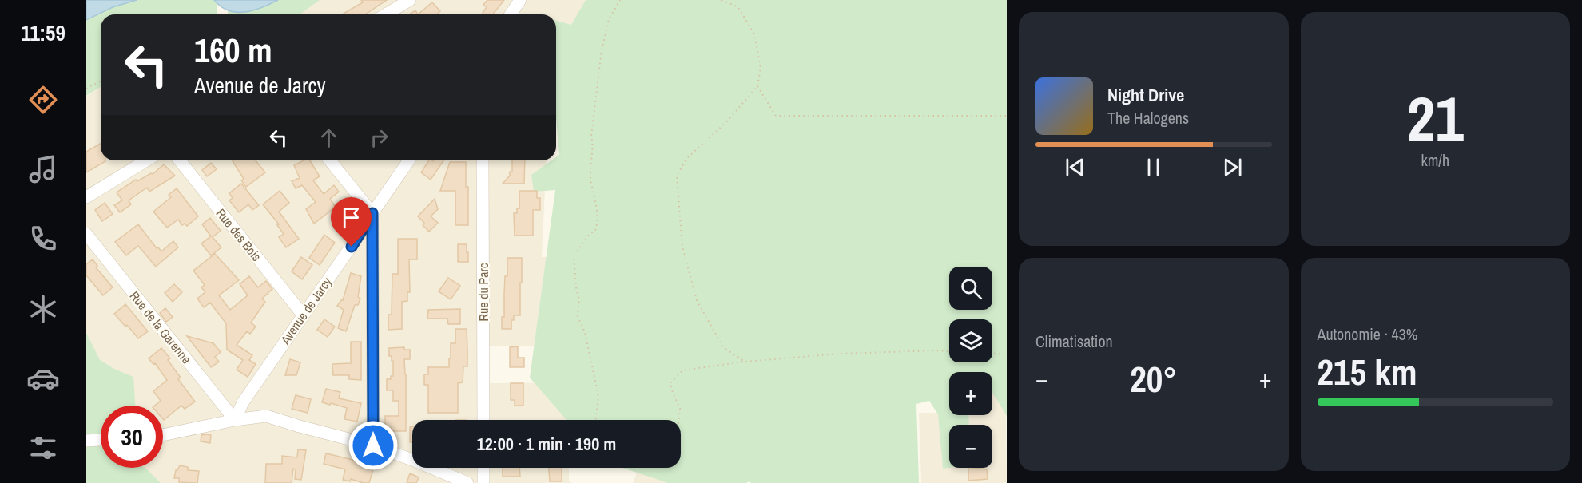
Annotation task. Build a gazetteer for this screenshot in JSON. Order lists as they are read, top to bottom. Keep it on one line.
{"streets":{"street":["Rue des Bois","Rue du Parc","Avenue de Jarcy","Rue de la Garenne"]},"crossings":[["Rue des Bois","Avenue de Jarcy"],["Avenue de Jarcy","Rue de la Garenne"]],"page":{"tabs":"11:59","tile":[["21","km/h"],"Climatisation",["Autonomie · 43%","215 km"]],"turn":["160 m","Avenue de Jarcy"],"song":["Night Drive","The Halogens"],"map_buttons":["+","−"],"heat":["−","20°","+"],"limit":"30","trip":"12:00 · 1 min · 190 m"}}
